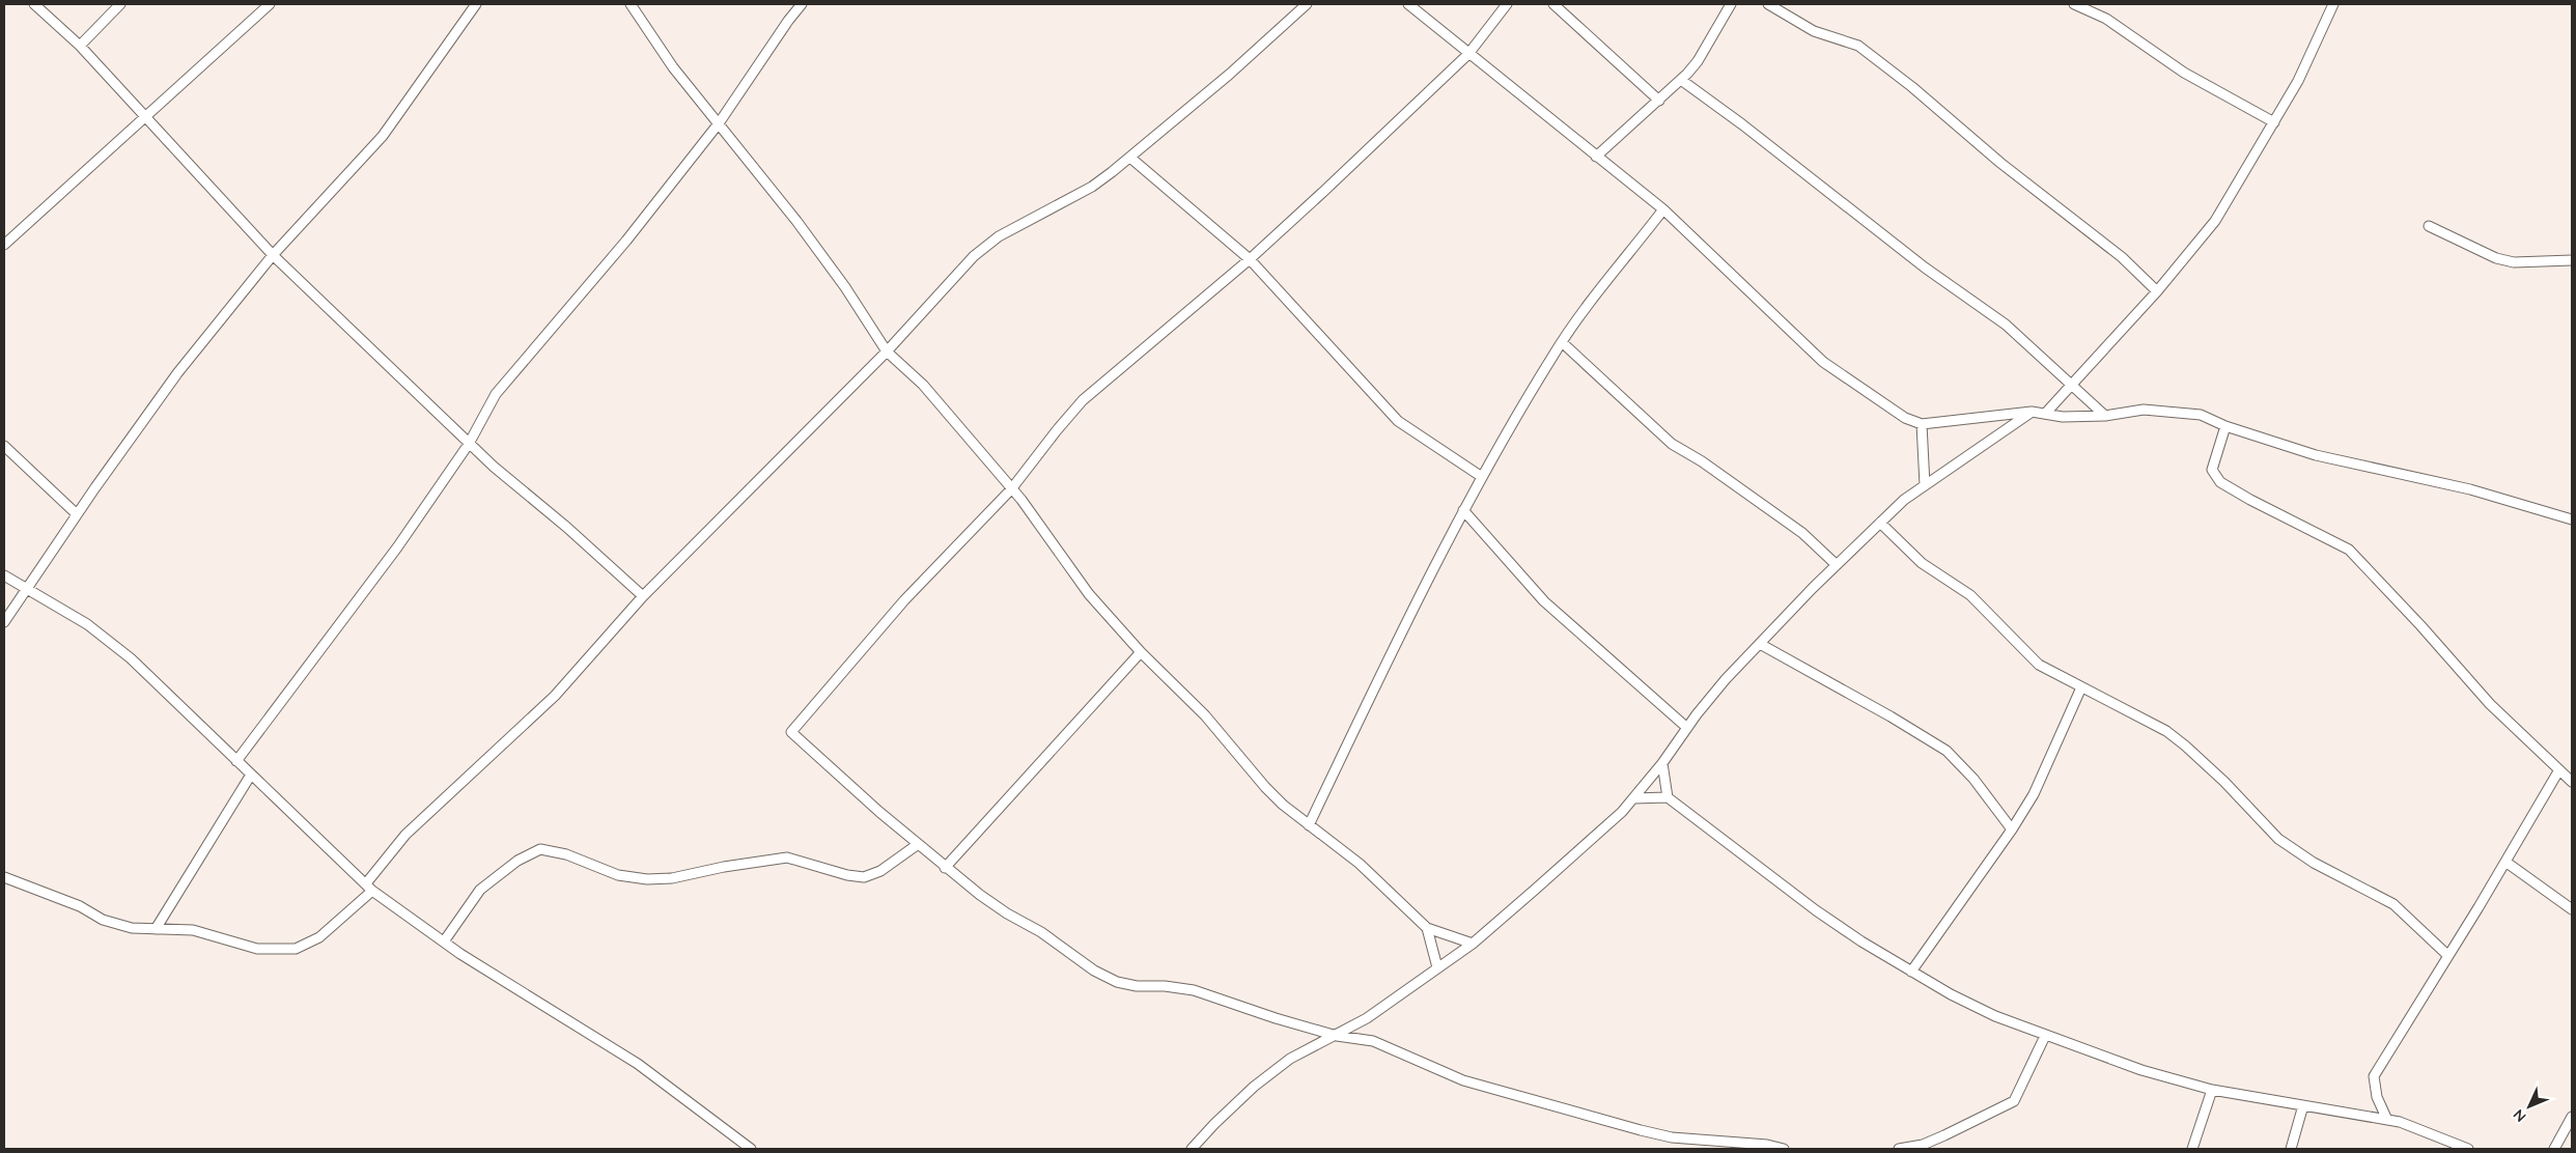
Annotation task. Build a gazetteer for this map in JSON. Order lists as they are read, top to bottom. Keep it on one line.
{"north":"bottom left"}
